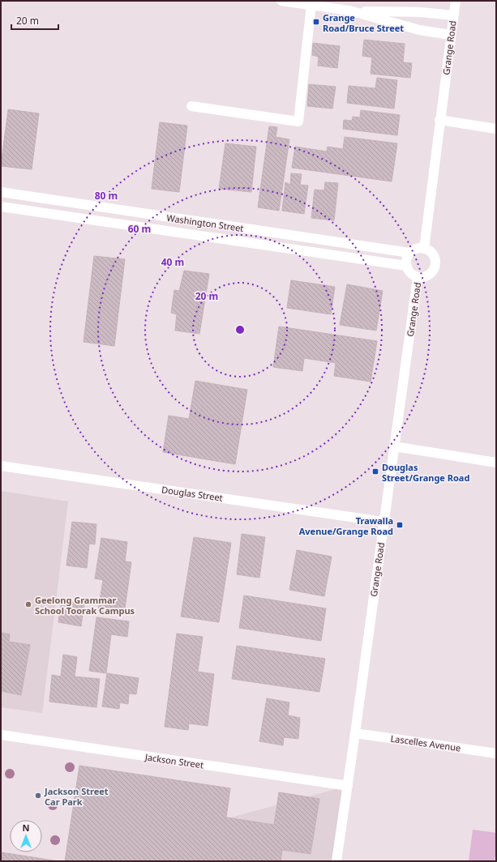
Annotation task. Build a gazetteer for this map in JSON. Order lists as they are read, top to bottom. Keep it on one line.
{"streets":{"street":["Grange Road","Washington Street","Douglas Street","Lascelles Avenue","Jackson Street"]},"crossings":[["Grange Road","Washington Street"],["Grange Road","Douglas Street"],["Grange Road","Lascelles Avenue"],["Grange Road","Jackson Street"]],"places":{"transit":["Grange Road/Bruce Street","Douglas Street/Grange Road","Trawalla Avenue/Grange Road"],"other":["Geelong Grammar School Toorak Campus","Jackson Street Car Park"]},"scale_bar":"20 m","north":"top","rings":["80 m","60 m","40 m","20 m"]}
